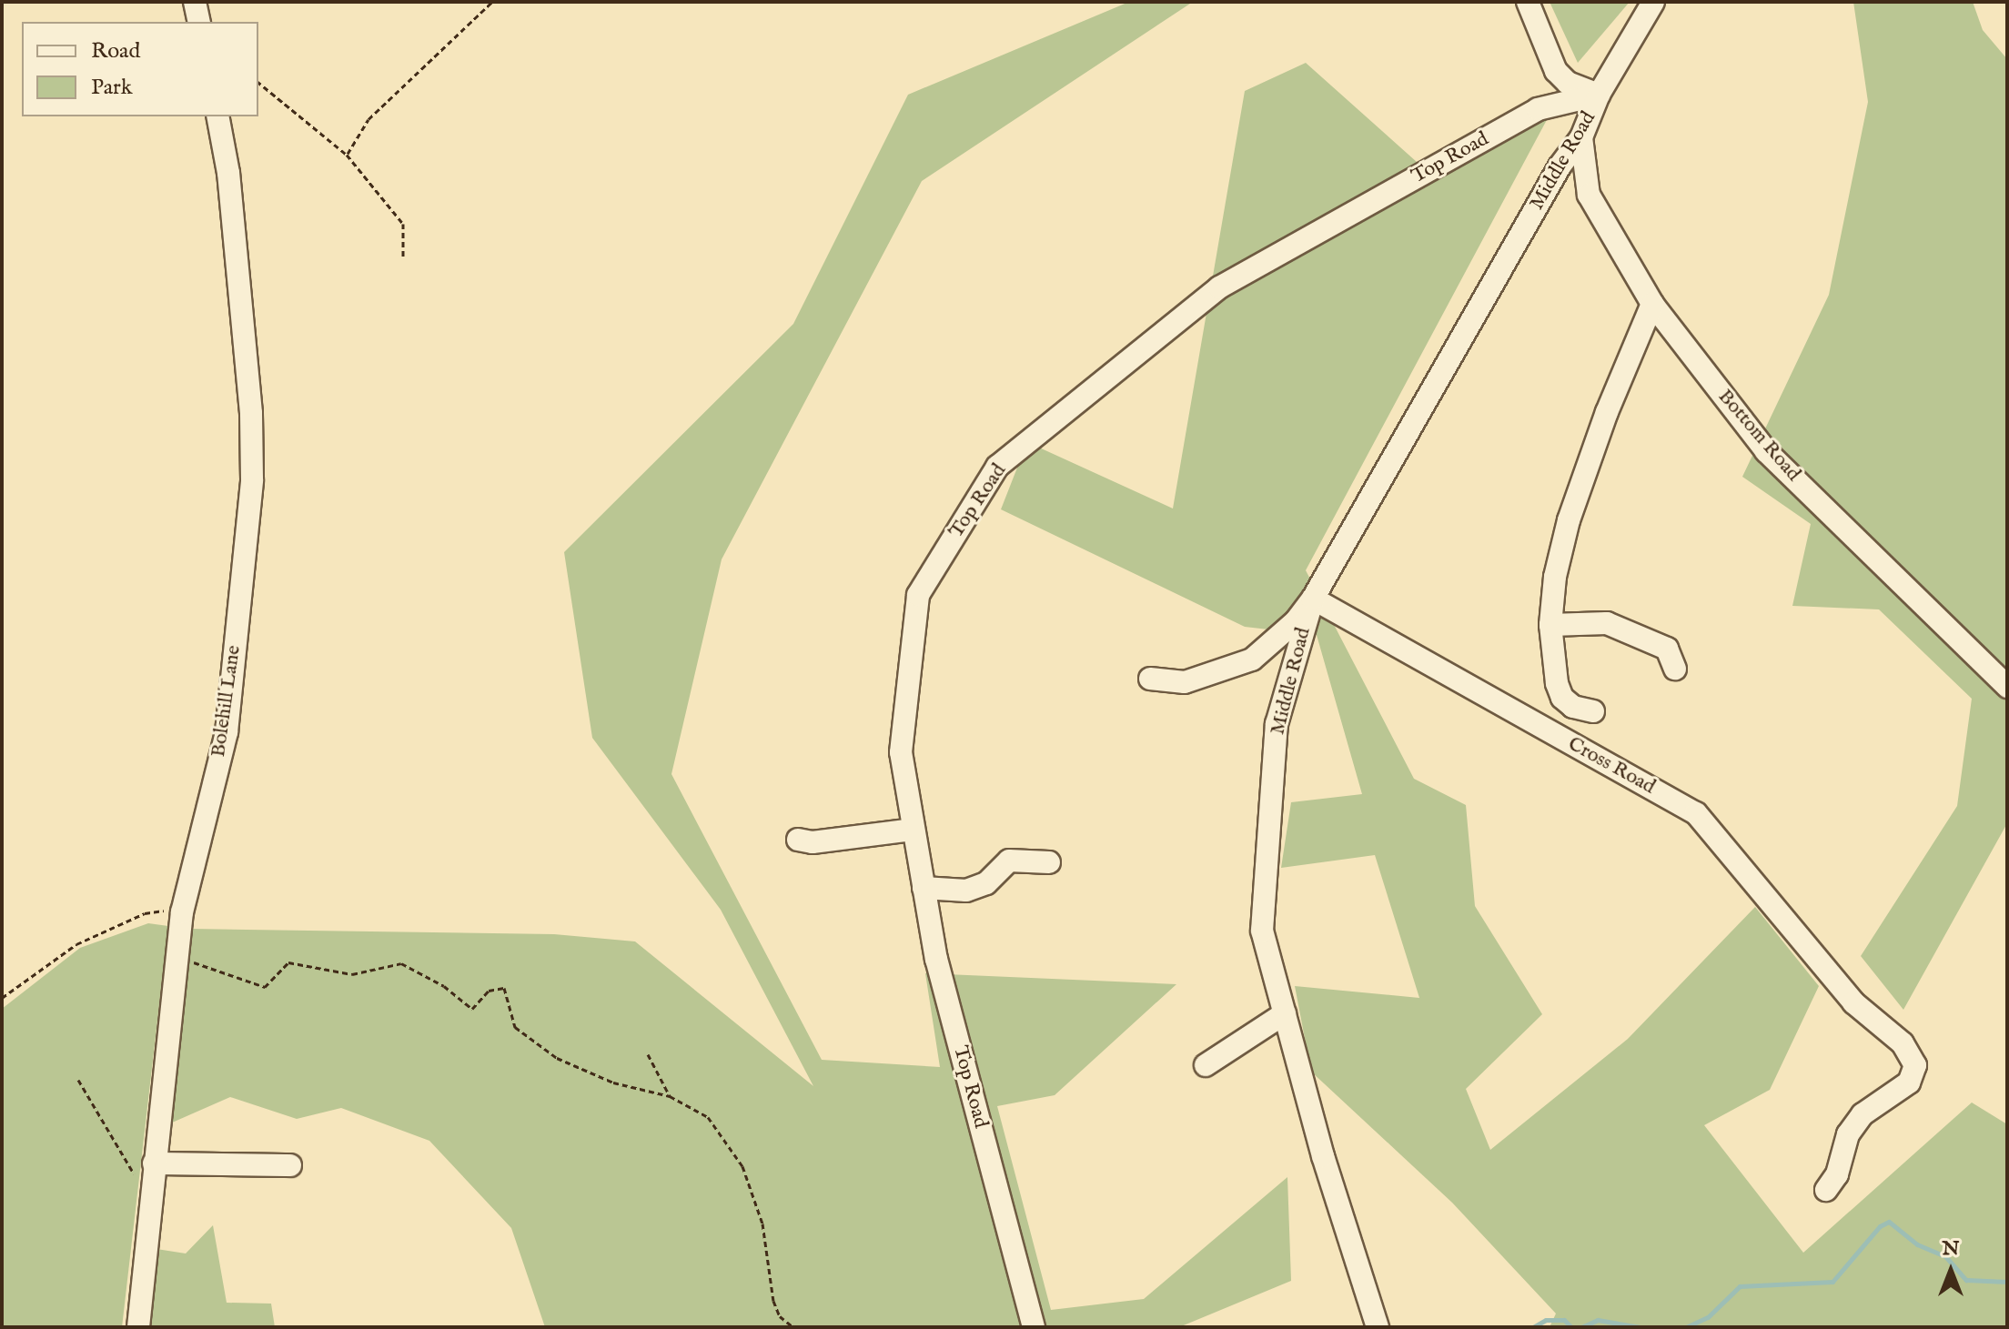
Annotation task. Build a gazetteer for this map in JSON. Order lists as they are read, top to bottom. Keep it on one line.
{"streets":{"street":["Top Road","Middle Road","Bottom Road","Bolehill Lane","Cross Road"]},"crossings":[["Top Road","Middle Road"],["Middle Road","Bottom Road"],["Middle Road","Cross Road"]],"legend":["Road","Park"],"north":"top"}
